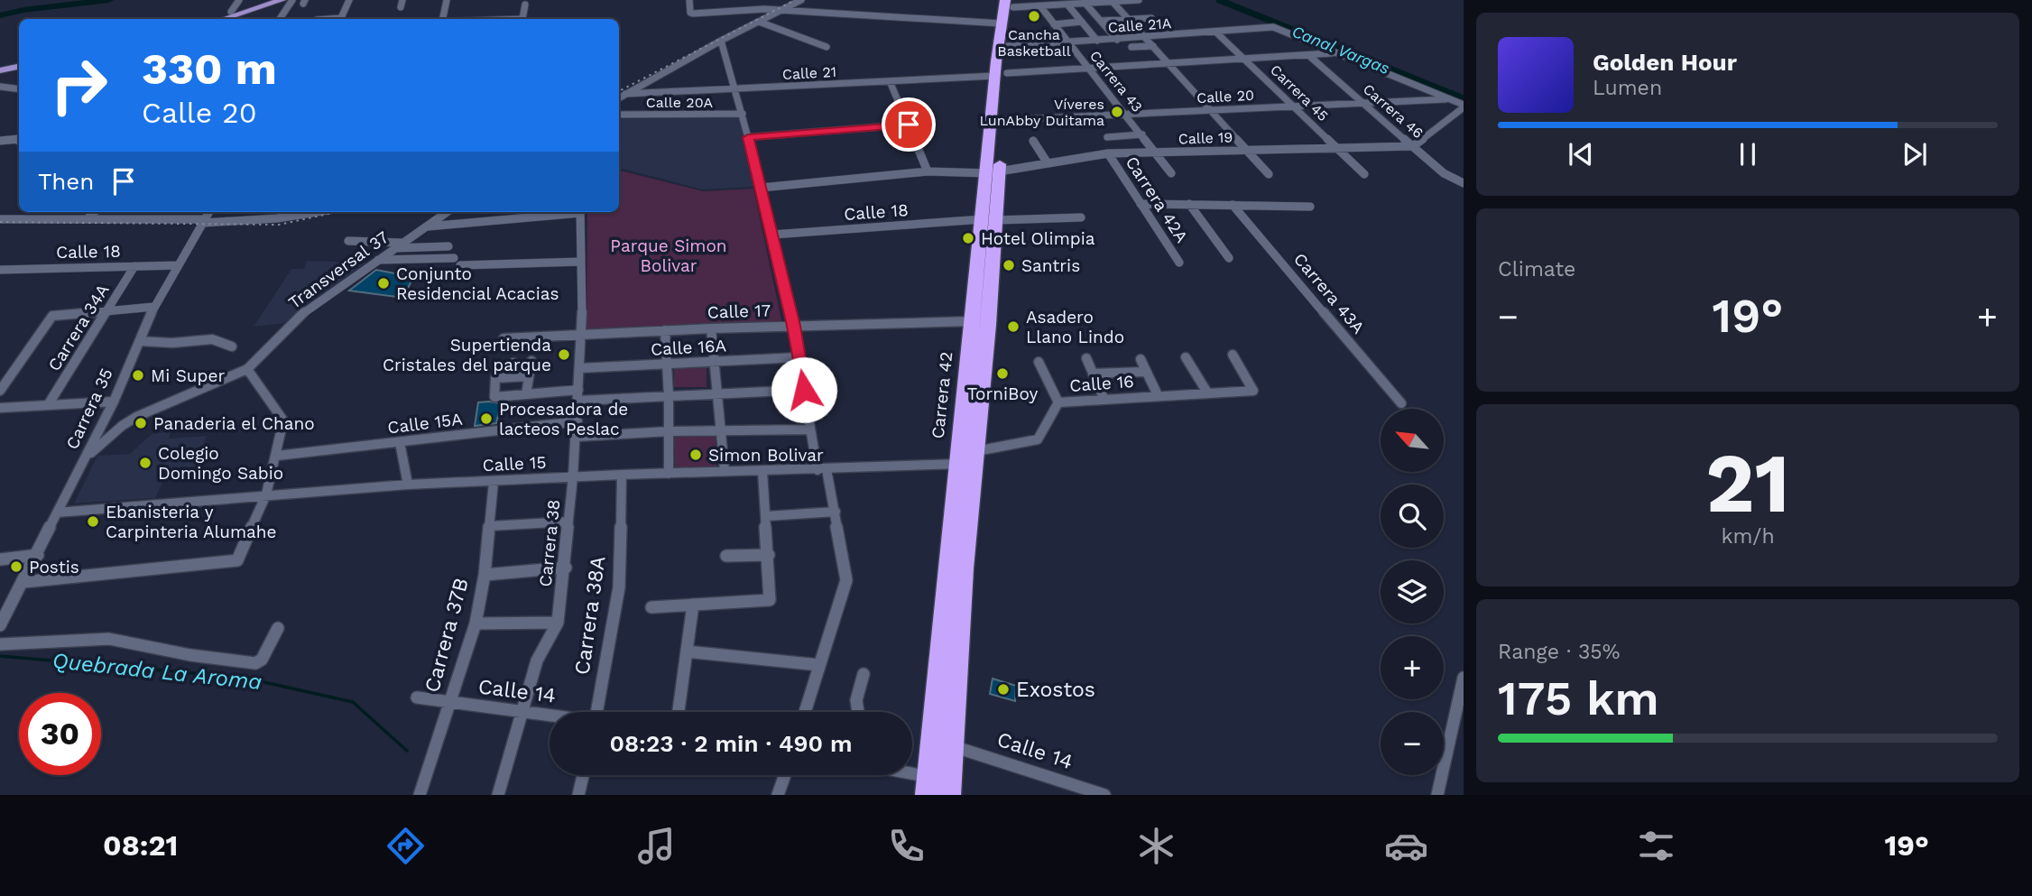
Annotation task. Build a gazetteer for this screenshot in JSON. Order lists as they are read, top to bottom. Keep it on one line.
{"streets":{"highway":["Carrera 42"],"street":["Calle 21A","Calle 21","Carrera 43","Carrera 45","Calle 20","Calle 20A","Carrera 46","Calle 19","Carrera 42A","Calle 18","Transversal 37","Carrera 43A","Calle 17","Carrera 34A","Calle 16A","Calle 16","Carrera 35","Calle 15A","Calle 15","Carrera 38","Carrera 38A","Carrera 37B","Calle 14"]},"crossings":[["Calle 21A","Calle 21"],["Calle 21A","Carrera 43"],["Calle 21A","Carrera 45"],["Calle 21A","Carrera 42"],["Calle 21","Carrera 43"],["Calle 21","Carrera 45"],["Calle 21","Carrera 46"],["Calle 21","Carrera 42"],["Carrera 43","Calle 20"],["Carrera 43","Calle 19"],["Carrera 45","Calle 20"],["Carrera 45","Calle 19"],["Calle 20","Carrera 46"],["Calle 20","Carrera 42"],["Carrera 46","Calle 19"],["Calle 19","Carrera 42A"],["Calle 19","Carrera 42"],["Calle 18","Carrera 34A"],["Calle 18","Carrera 42"],["Calle 18","Carrera 35"],["Transversal 37","Carrera 35"],["Calle 17","Carrera 42"],["Calle 17","Carrera 38"],["Calle 16A","Carrera 38"],["Calle 16","Carrera 42"],["Calle 16","Calle 15"],["Carrera 42","Calle 15"],["Carrera 42","Calle 14"],["Carrera 35","Calle 15"],["Calle 15A","Carrera 38"],["Calle 15","Carrera 38"],["Calle 15","Carrera 38A"],["Calle 15","Carrera 37B"],["Carrera 38","Calle 14"],["Carrera 37B","Calle 14"]],"water":["Canal Vargas","Quebrada La Aroma"],"parks":["Parque Simon Bolivar"],"places":["Cancha Basketball","Víveres LunAbby Duitama","Hotel Olimpia","Santris","Conjunto Residencial Acacias","Asadero Llano Lindo","Supertienda Cristales del parque","TorniBoy","Mi Super","Procesadora de lacteos Peslac","Panaderia el Chano","Simon Bolivar","Colegio Domingo Sabio","Ebanisteria y Carpinteria Alumahe","Postis","Exostos"],"north":"top left","page":{"turn":["330 m","Calle 20"],"song":["Golden Hour","Lumen"],"then":"Then","tile":["Climate",["21","km/h"],["Range · 35%","175 km"]],"heat":["−","19°","+"],"map_buttons":["+","−"],"limit":"30","trip":"08:23 · 2 min · 490 m","tabs":["08:21","19°"]}}
